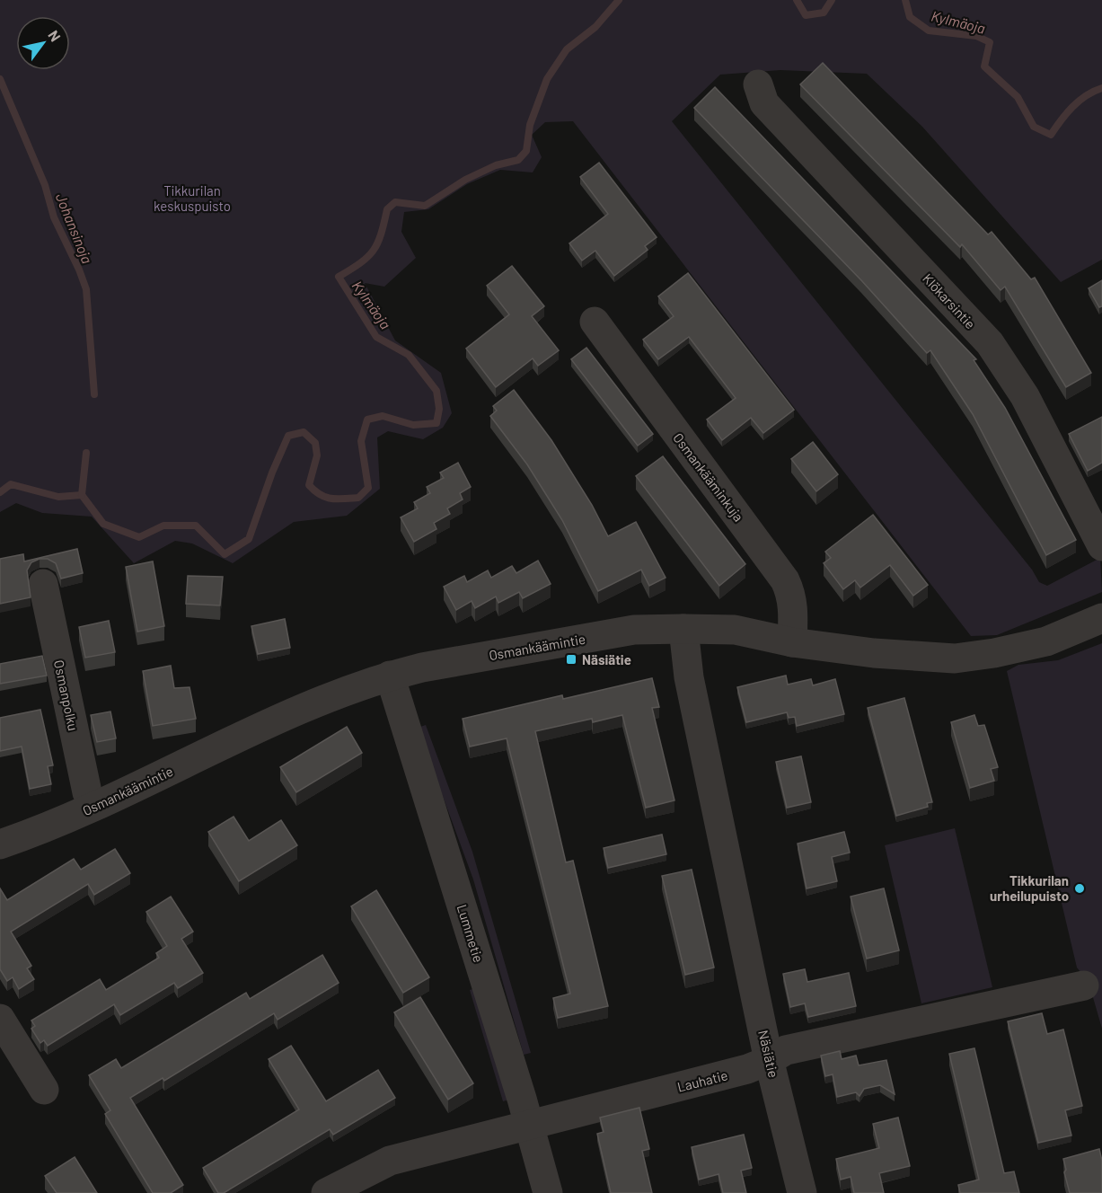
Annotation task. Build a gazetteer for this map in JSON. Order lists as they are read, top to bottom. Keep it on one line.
{"streets":{"street":["Klökarsintie","Osmankääminkuja","Osmankäämintie","Osmanpolku","Lummetie","Näsiätie","Lauhatie"]},"crossings":[["Osmankääminkuja","Osmankäämintie"],["Osmankäämintie","Osmanpolku"],["Osmankäämintie","Lummetie"],["Osmankäämintie","Näsiätie"],["Lummetie","Lauhatie"],["Näsiätie","Lauhatie"]],"water":["Kylmäoja","Johansinoja"],"parks":["Tikkurilan keskuspuisto"],"places":{"transit":["Näsiätie"],"other":["Tikkurilan urheilupuisto"]},"north":"top right"}
